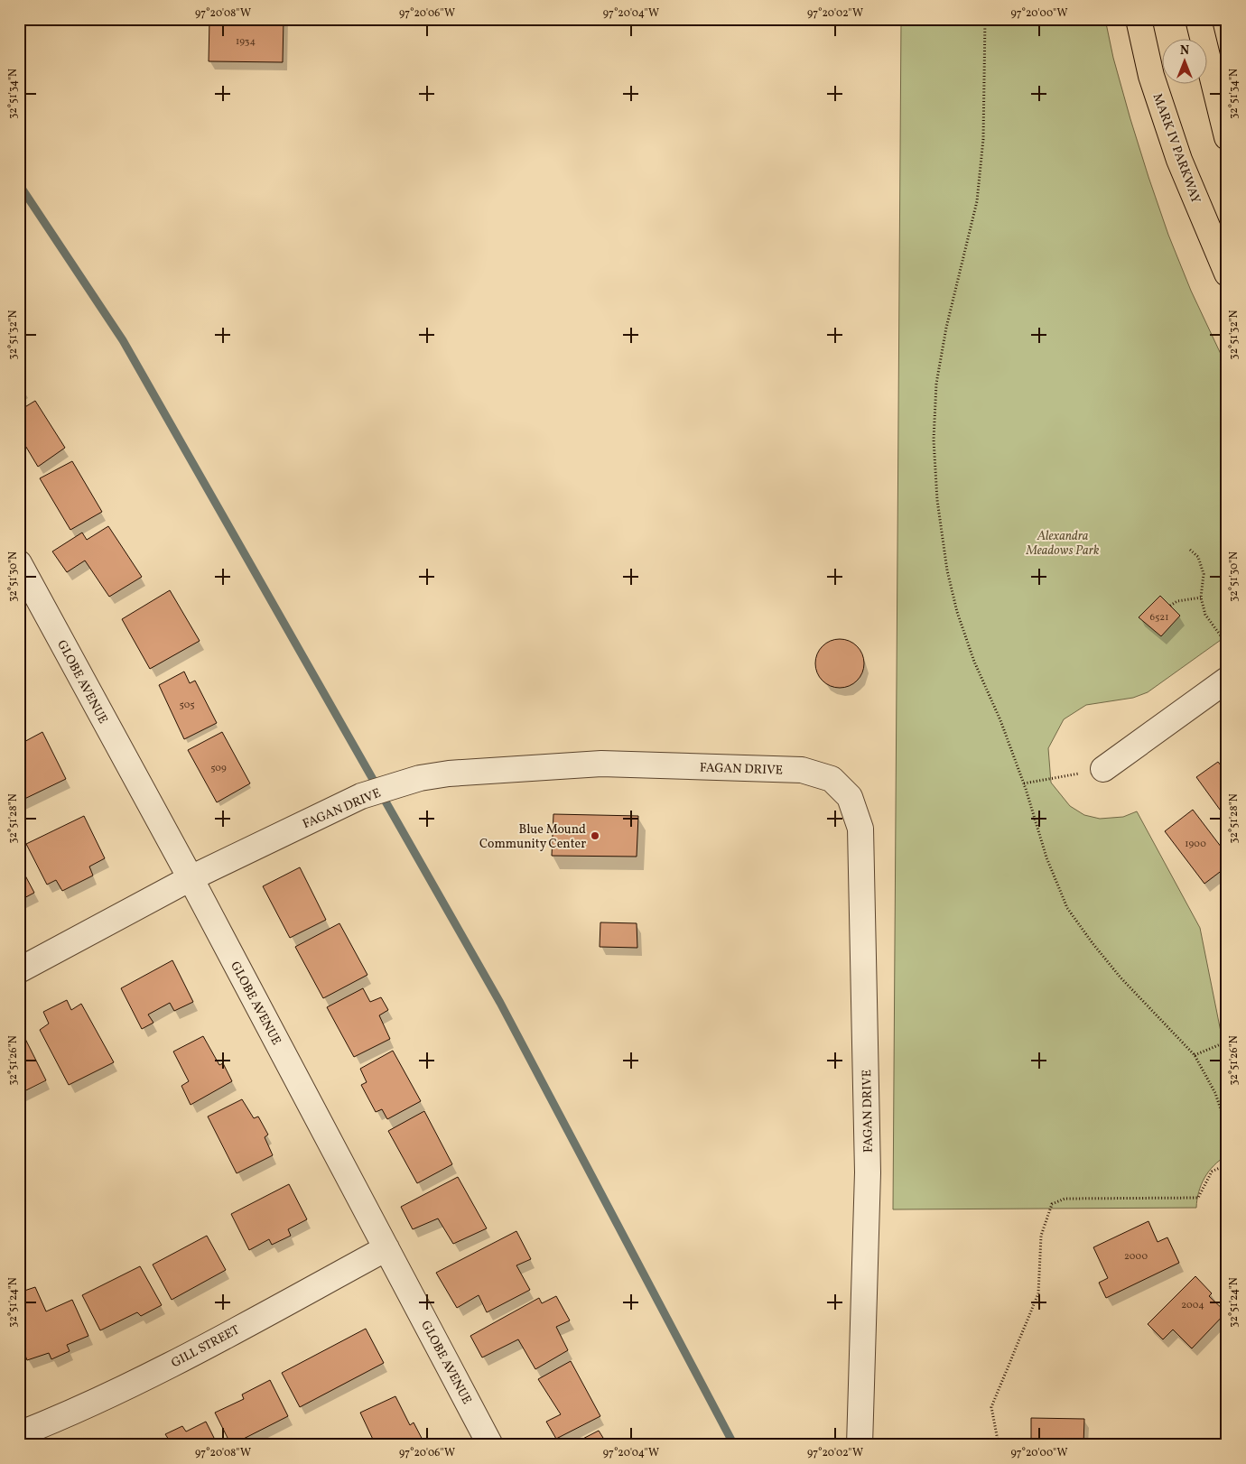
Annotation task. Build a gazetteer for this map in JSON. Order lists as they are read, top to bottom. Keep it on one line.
{"streets":{"main road":["MARK IV PARKWAY"],"street":["GLOBE AVENUE","FAGAN DRIVE","GILL STREET"]},"crossings":[["GLOBE AVENUE","FAGAN DRIVE"],["GLOBE AVENUE","GILL STREET"]],"parks":["Alexandra Meadows Park"],"places":["Blue Mound Community Center"],"house_numbers":["1934","6521","505","509","1900","2000","2004"],"north":"top","coordinates":["97°20'08\"W","97°20'06\"W","97°20'04\"W","97°20'02\"W","97°20'00\"W","32°51'34\"N","32°51'32\"N","32°51'30\"N","32°51'28\"N","32°51'26\"N","32°51'24\"N"]}
